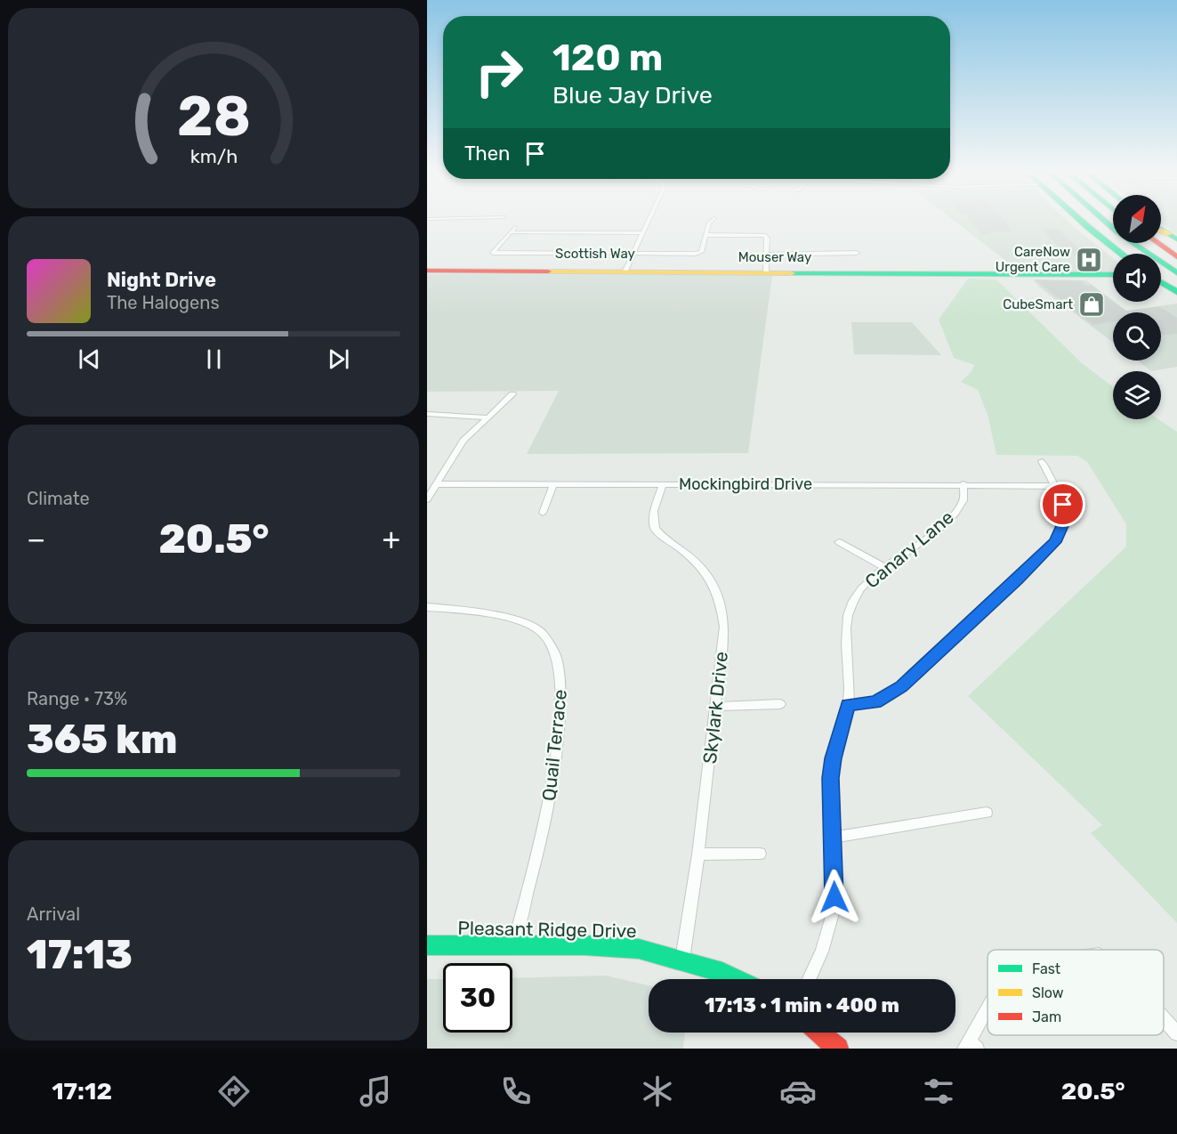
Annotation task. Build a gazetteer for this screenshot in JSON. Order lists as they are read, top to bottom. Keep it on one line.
{"streets":{"main road":["Mouser Way","Pleasant Ridge Drive"],"street":["Scottish Way","Mockingbird Drive","Canary Lane","Skylark Drive","Quail Terrace"]},"crossings":[["Mockingbird Drive","Canary Lane"],["Mockingbird Drive","Skylark Drive"],["Skylark Drive","Pleasant Ridge Drive"],["Quail Terrace","Pleasant Ridge Drive"]],"places":{"hospital":["CareNow Urgent Care"],"shop":["CubeSmart"]},"legend":["Fast","Slow","Jam"],"north":"top right","page":{"turn":["120 m","Blue Jay Drive"],"then":"Then","song":["Night Drive","The Halogens"],"tile":["Climate",["Range · 73%","365 km"],["Arrival","17:13"]],"heat":["−","20.5°","+"],"limit":"30","trip":"17:13 · 1 min · 400 m","tabs":["17:12","20.5°"],"gauge":["28","km/h"]}}
